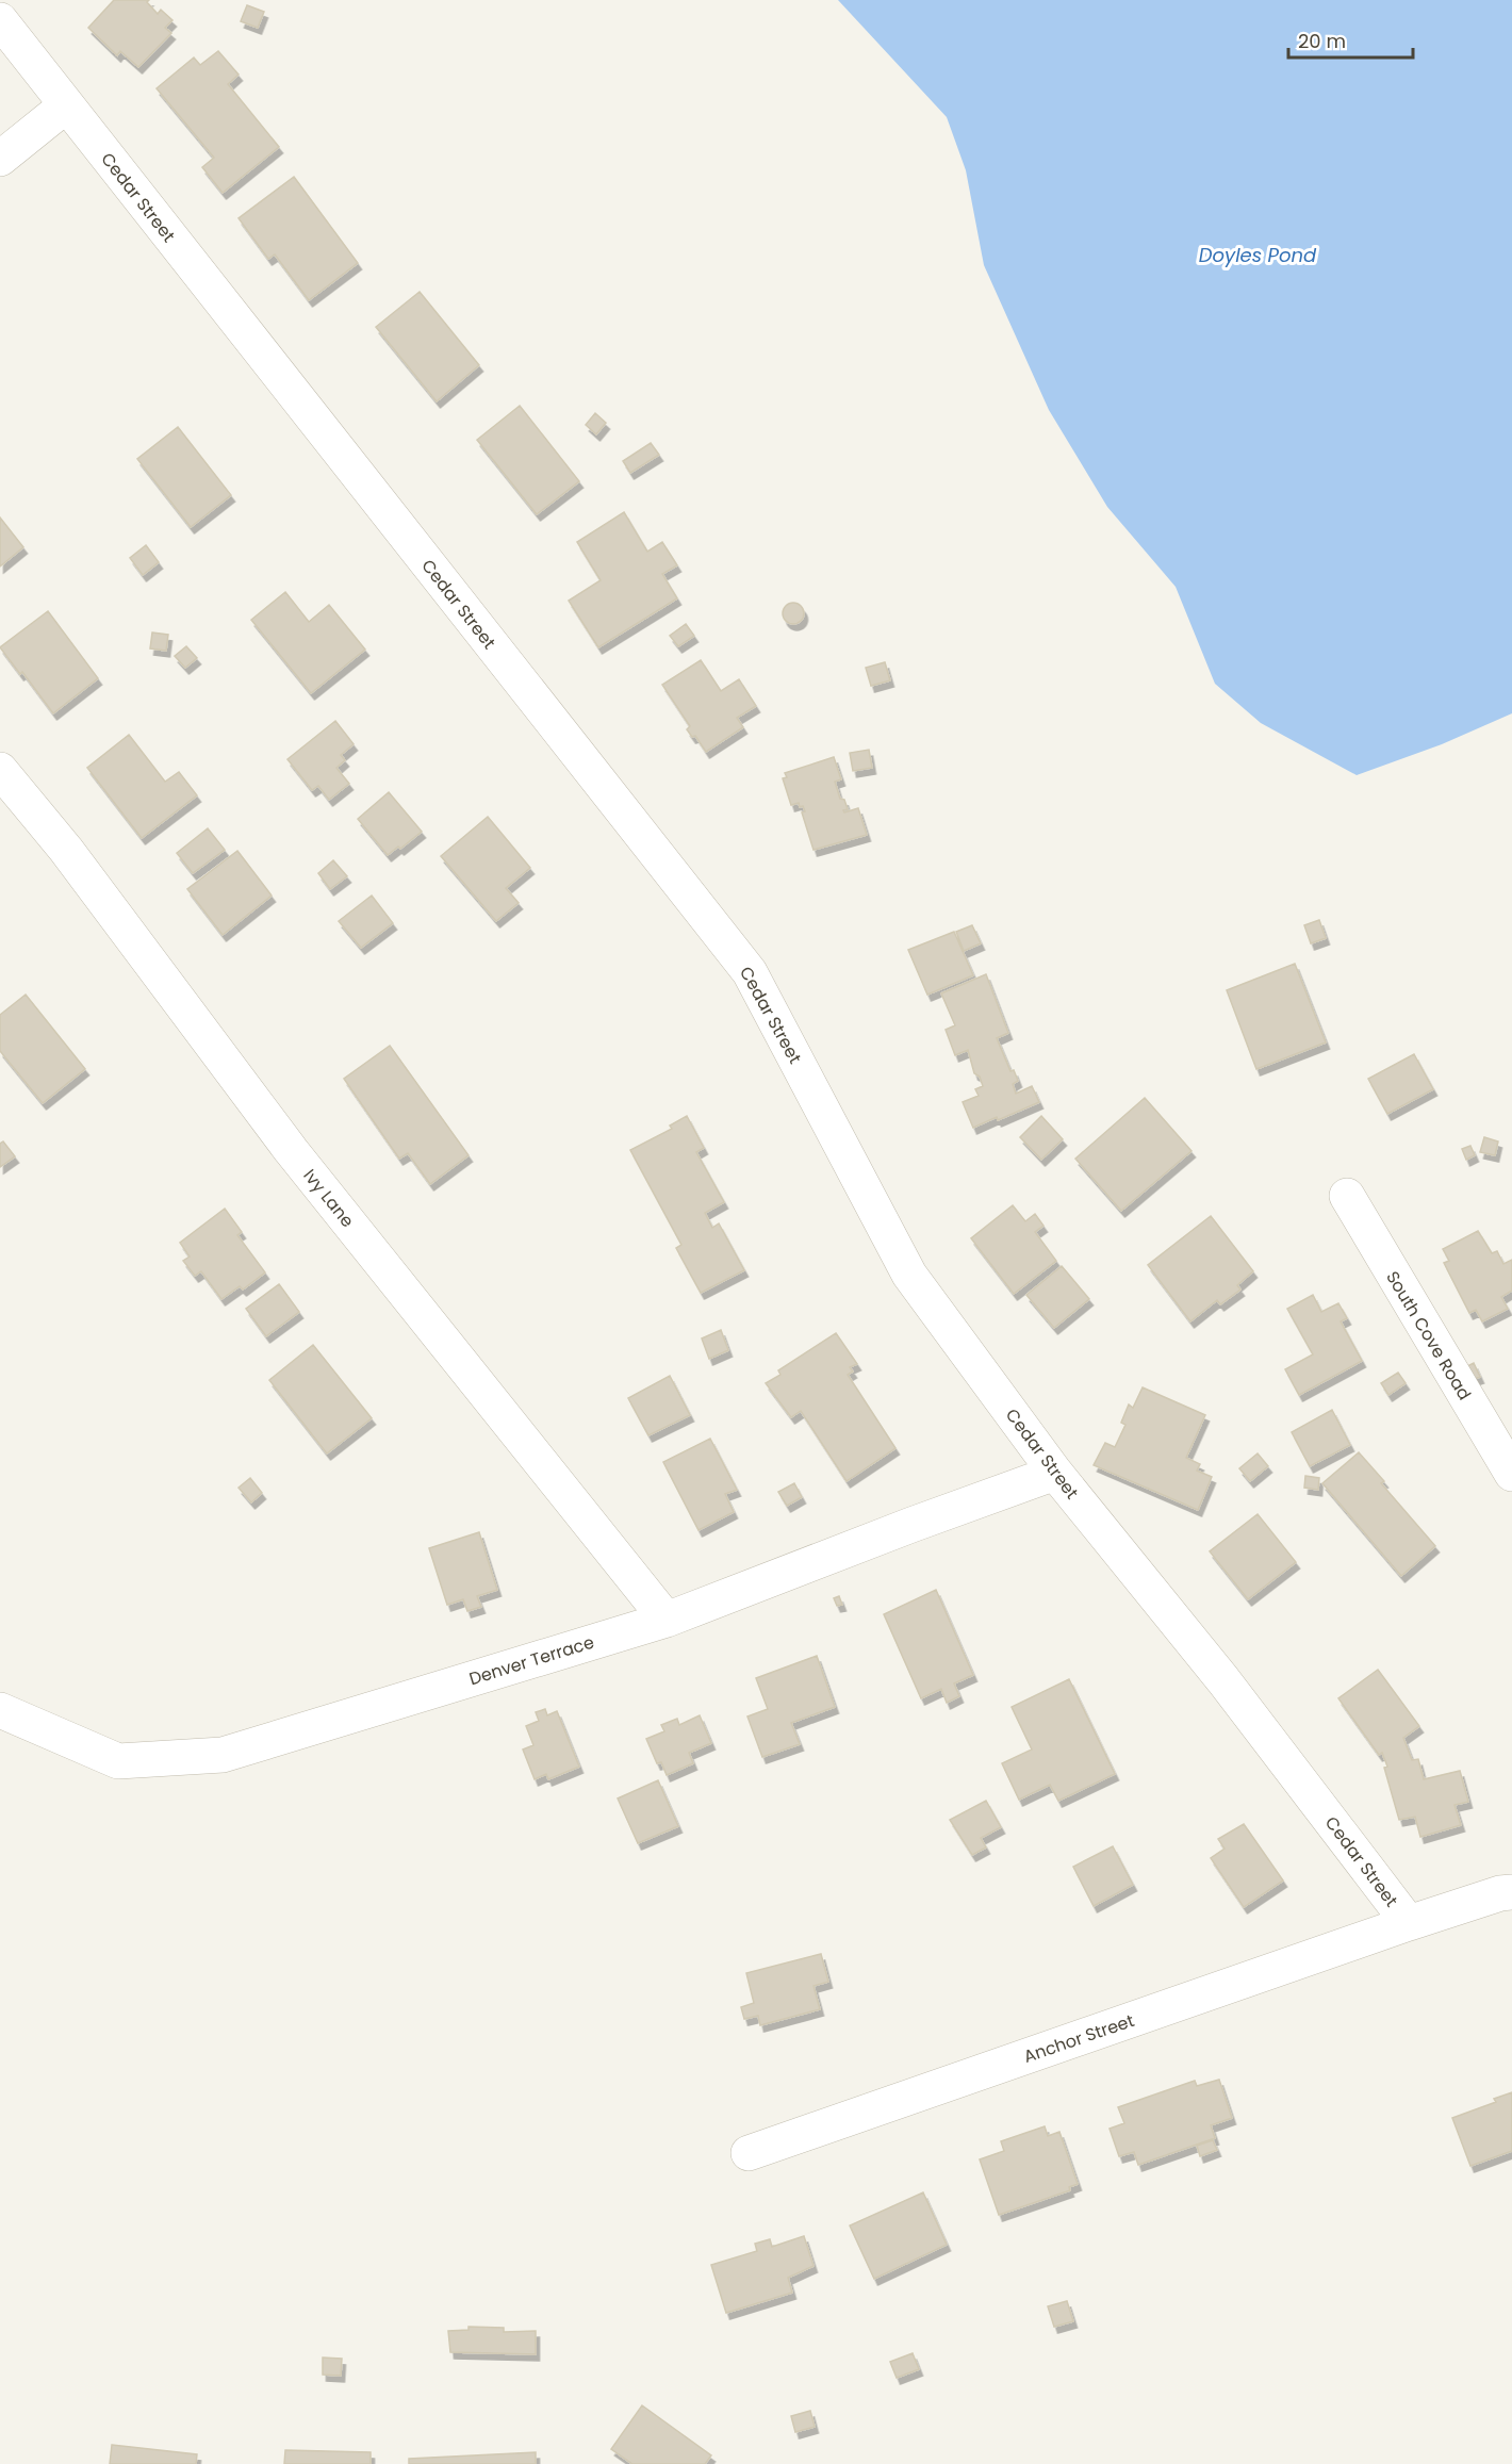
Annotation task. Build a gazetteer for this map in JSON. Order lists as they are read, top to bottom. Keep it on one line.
{"streets":{"street":["Cedar Street","Ivy Lane","South Cove Road","Denver Terrace","Anchor Street"]},"crossings":[["Cedar Street","Denver Terrace"],["Cedar Street","Anchor Street"],["Ivy Lane","Denver Terrace"]],"water":["Doyles Pond"],"scale_bar":"20 m"}
